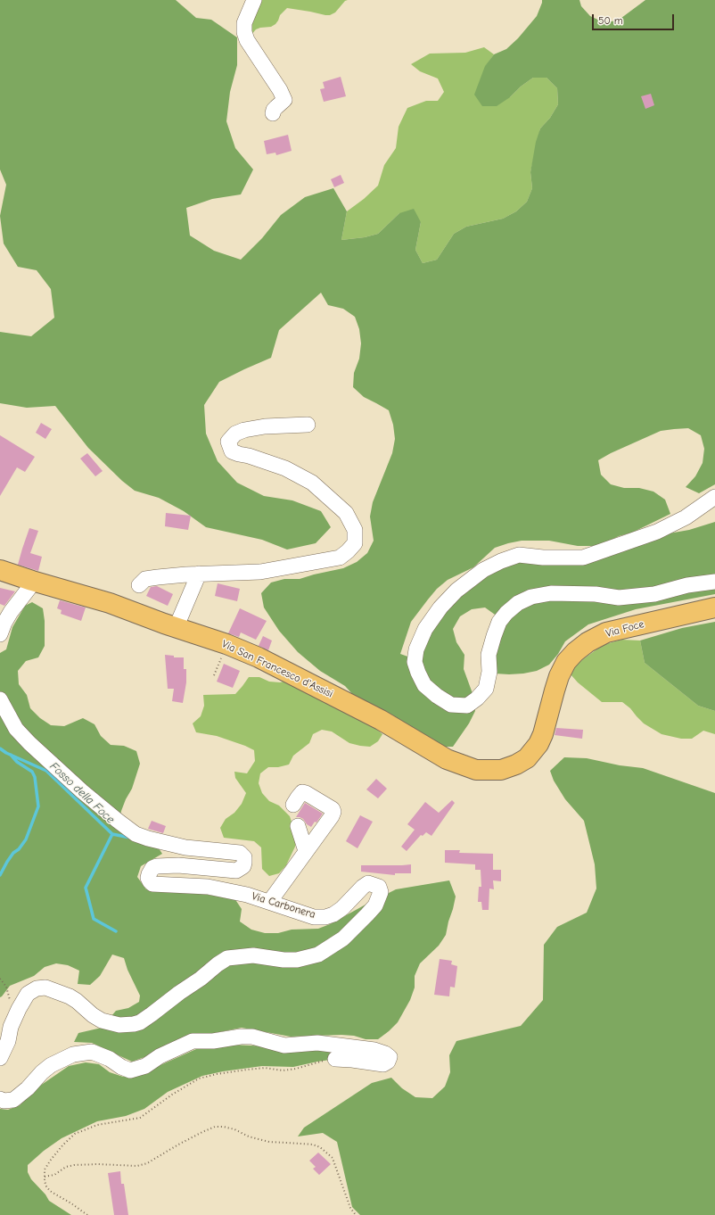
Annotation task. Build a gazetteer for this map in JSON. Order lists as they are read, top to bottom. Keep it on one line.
{"streets":{"main road":["Via Foce","Via San Francesco d'Assisi"],"street":["Via Carbonera"]},"crossings":[["Via Foce","Via San Francesco d'Assisi"]],"water":["Fosso della Foce"],"scale_bar":"50 m"}
